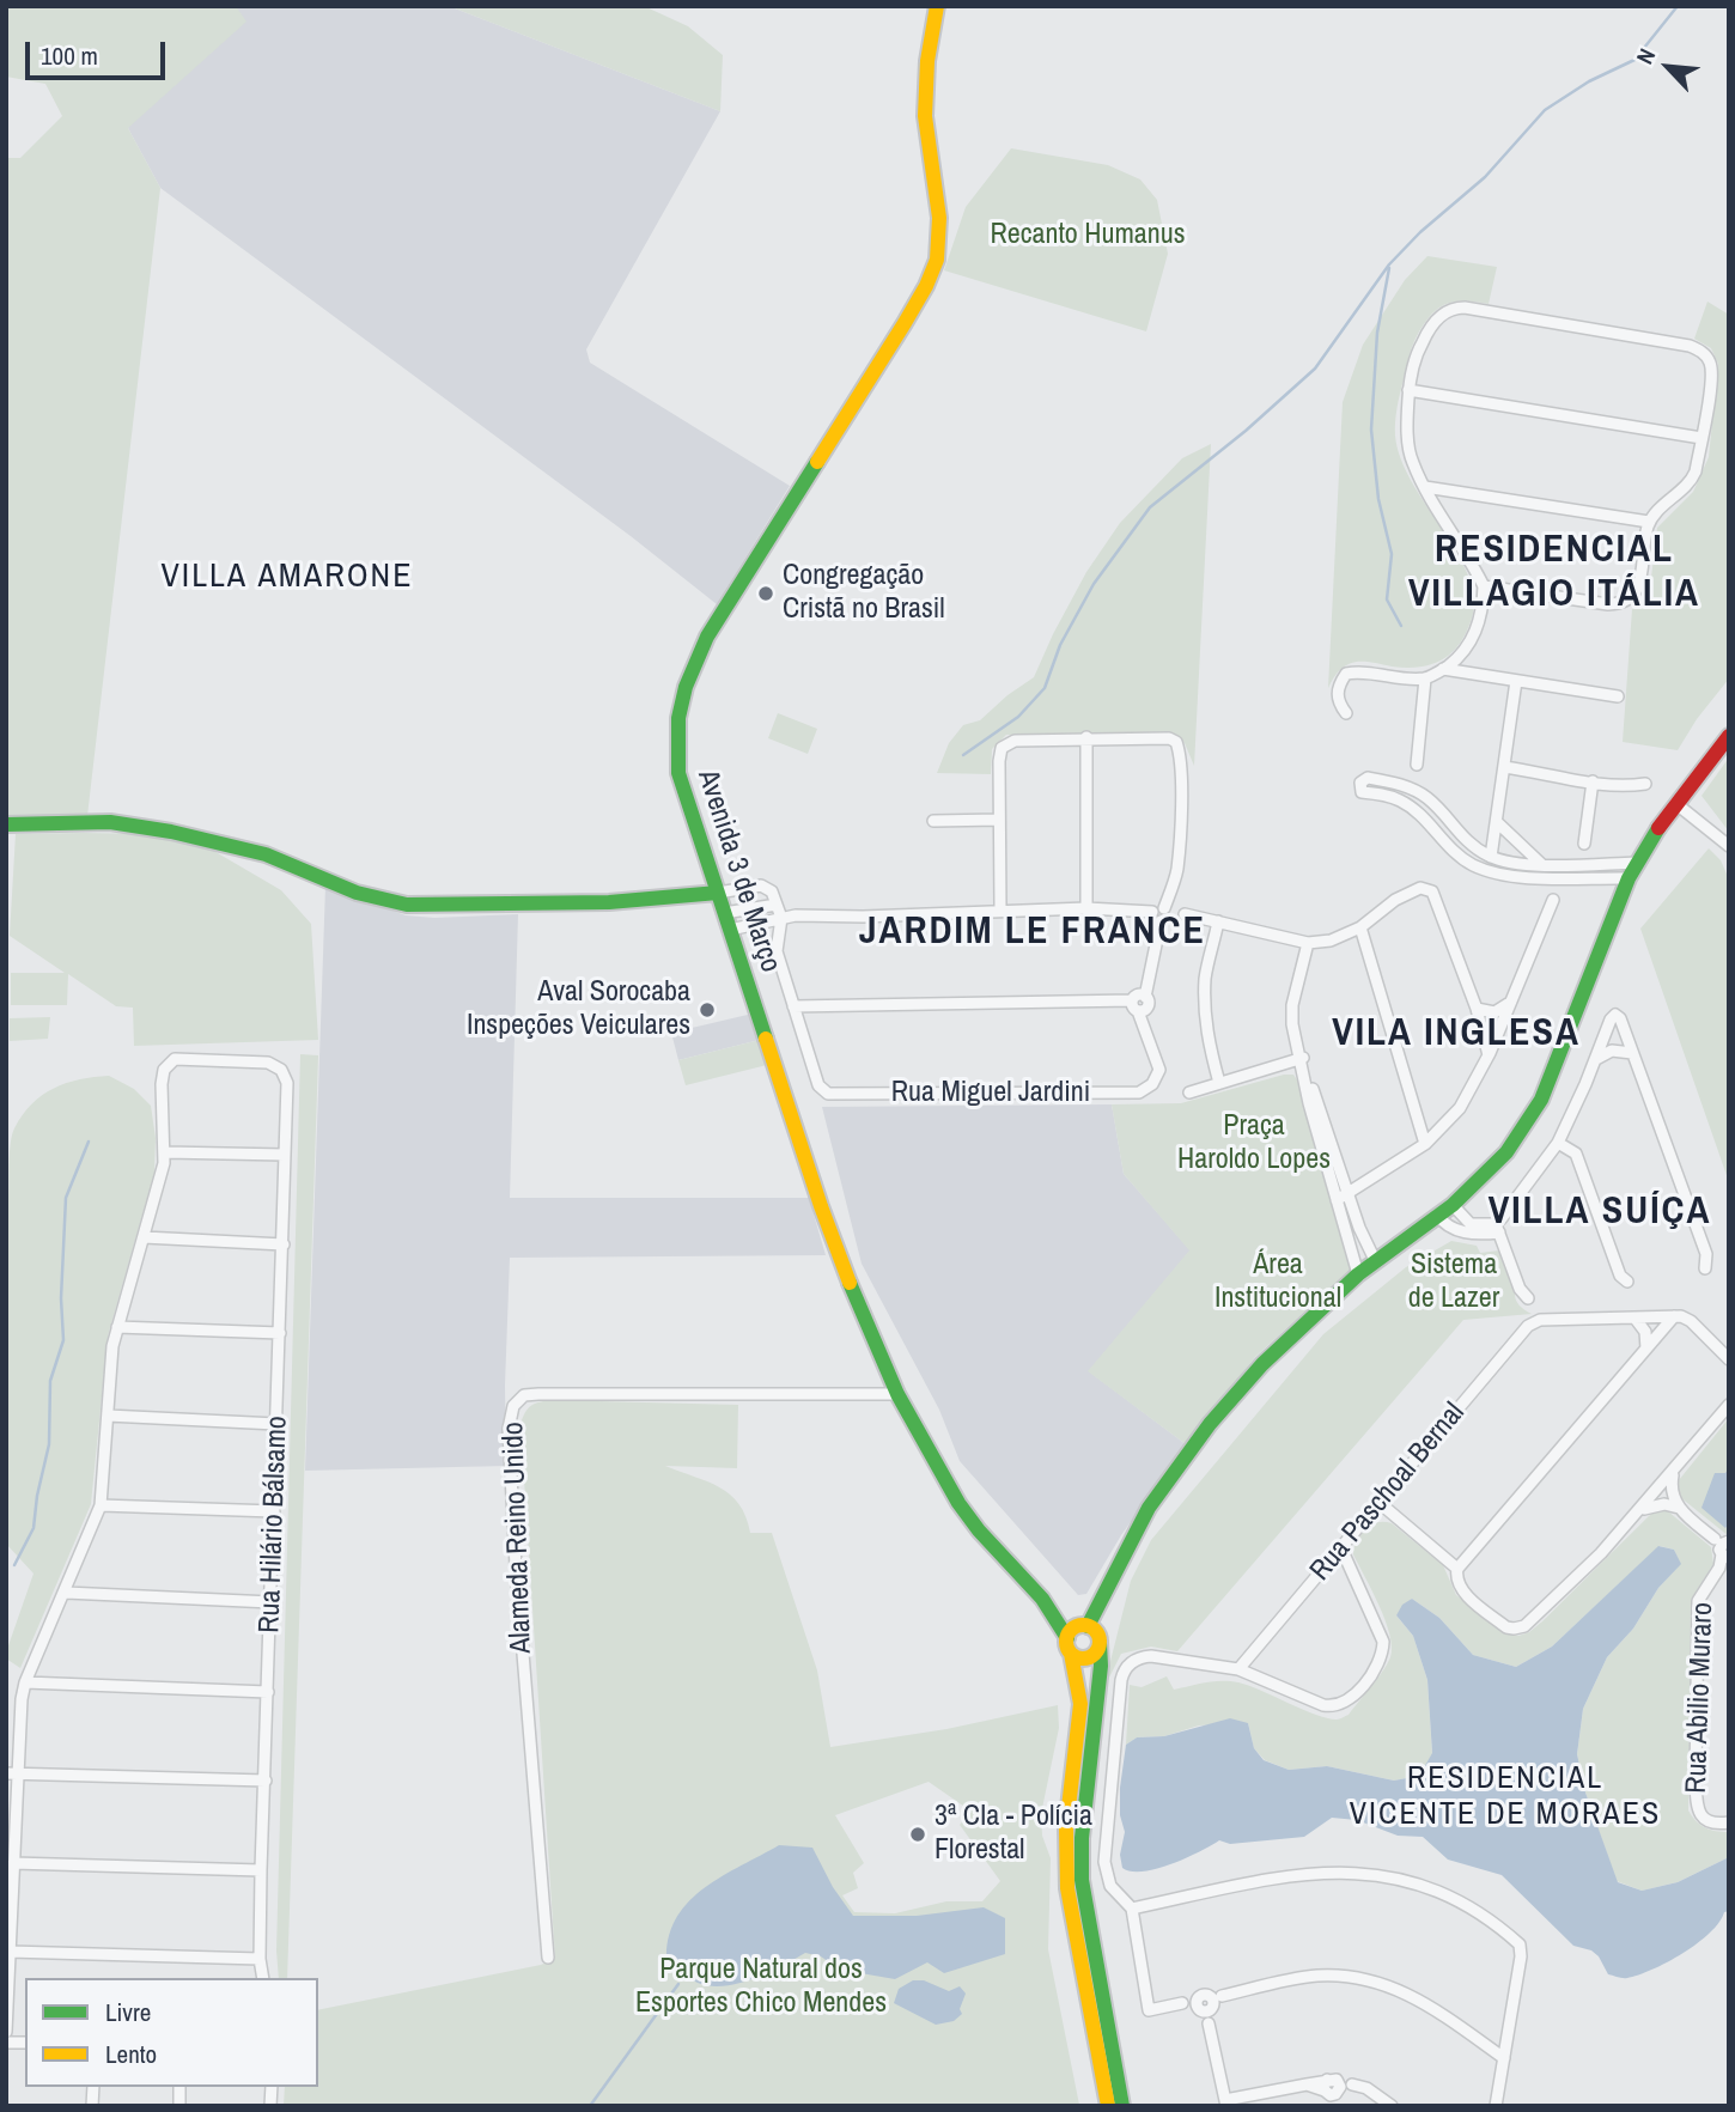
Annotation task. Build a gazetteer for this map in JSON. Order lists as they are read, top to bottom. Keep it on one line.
{"streets":{"main road":["Avenida 3 de Março"],"street":["Rua Miguel Jardini","Rua Paschoal Bernal","Rua Hilário Bálsamo","Alameda Reino Unido","Rua Abilio Muraro"]},"crossings":[["Avenida 3 de Março","Alameda Reino Unido"]],"districts":["RESIDENCIAL VILLAGIO ITÁLIA","VILLA AMARONE","JARDIM LE FRANCE","VILA INGLESA","VILLA SUÍÇA","RESIDENCIAL VICENTE DE MORAES"],"parks":["Recanto Humanus","Praça Haroldo Lopes","Área Institucional","Sistema de Lazer","Parque Natural dos Esportes Chico Mendes"],"places":["Congregação Cristã no Brasil","Aval Sorocaba Inspeções Veiculares","3ª CIa - Polícia Florestal"],"legend":["Livre","Lento"],"scale_bar":"100 m","north":"top left"}
